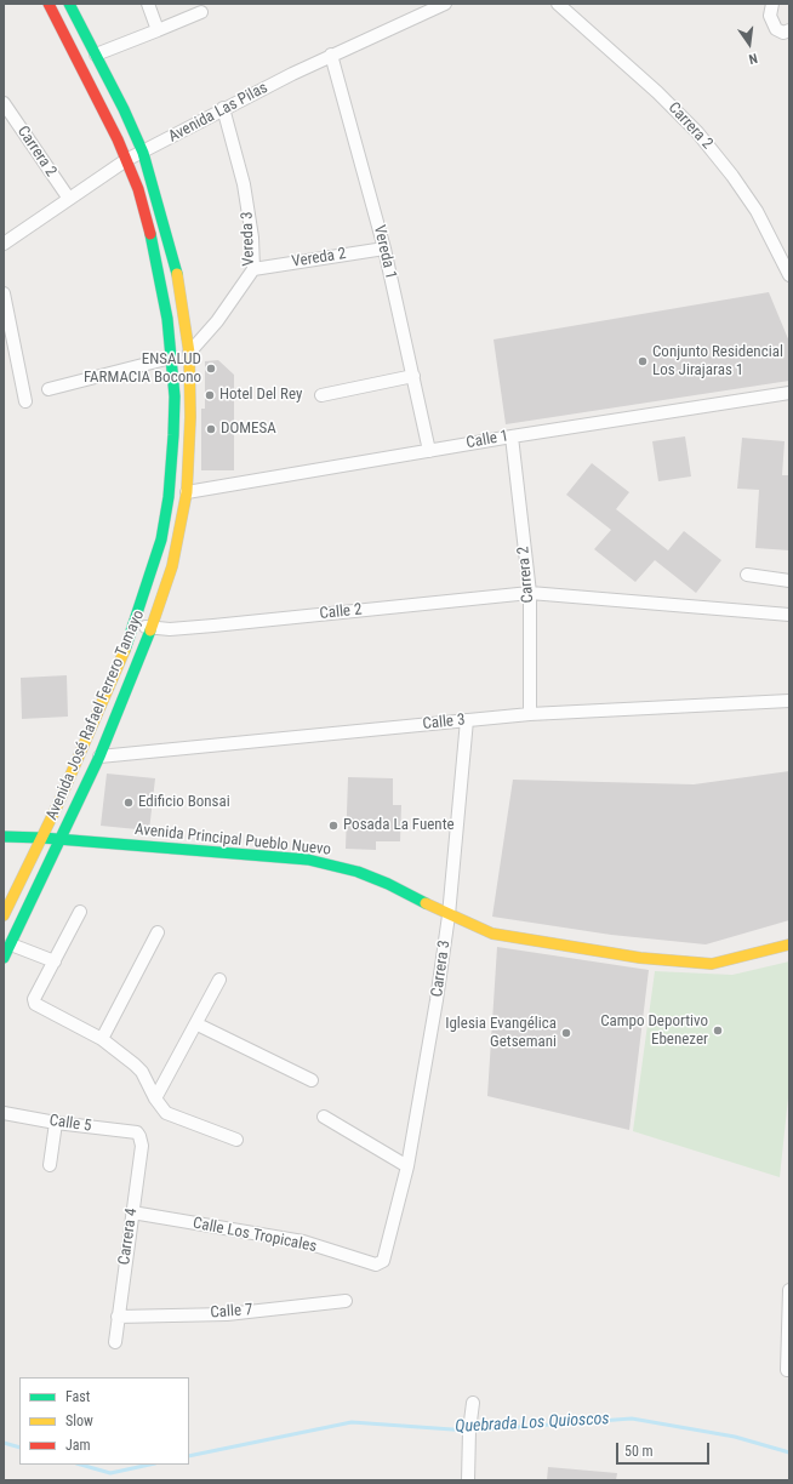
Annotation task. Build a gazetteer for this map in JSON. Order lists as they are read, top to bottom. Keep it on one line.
{"streets":{"street":["Avenida Las Pilas","Carrera 2","Vereda 3","Vereda 1","Vereda 2","Calle 1","Calle 2","Avenida José Rafael Ferrero Tamayo","Calle 3","Avenida Principal Pueblo Nuevo","Carrera 3","Calle 5","Calle Los Tropicales","Carrera 4","Calle 7"]},"crossings":[["Avenida Las Pilas","Carrera 2"],["Avenida Las Pilas","Vereda 3"],["Avenida Las Pilas","Vereda 1"],["Avenida Las Pilas","Avenida José Rafael Ferrero Tamayo"],["Carrera 2","Calle 1"],["Carrera 2","Calle 2"],["Carrera 2","Calle 3"],["Vereda 3","Vereda 2"],["Vereda 3","Avenida José Rafael Ferrero Tamayo"],["Vereda 1","Vereda 2"],["Vereda 1","Calle 1"],["Calle 1","Avenida José Rafael Ferrero Tamayo"],["Calle 2","Avenida José Rafael Ferrero Tamayo"],["Avenida José Rafael Ferrero Tamayo","Calle 3"],["Avenida José Rafael Ferrero Tamayo","Avenida Principal Pueblo Nuevo"],["Calle 3","Carrera 3"],["Avenida Principal Pueblo Nuevo","Carrera 3"],["Carrera 3","Calle Los Tropicales"],["Calle 5","Carrera 4"],["Calle Los Tropicales","Carrera 4"],["Carrera 4","Calle 7"]],"water":["Quebrada Los Quioscos"],"places":["Conjunto Residencial Los Jirajaras 1","ENSALUD FARMACIA Bocono","Hotel Del Rey","DOMESA","Edificio Bonsai","Posada La Fuente","Campo Deportivo Ebenezer","Iglesia Evangélica Getsemani"],"legend":["Fast","Slow","Jam"],"scale_bar":"50 m","north":"bottom"}
